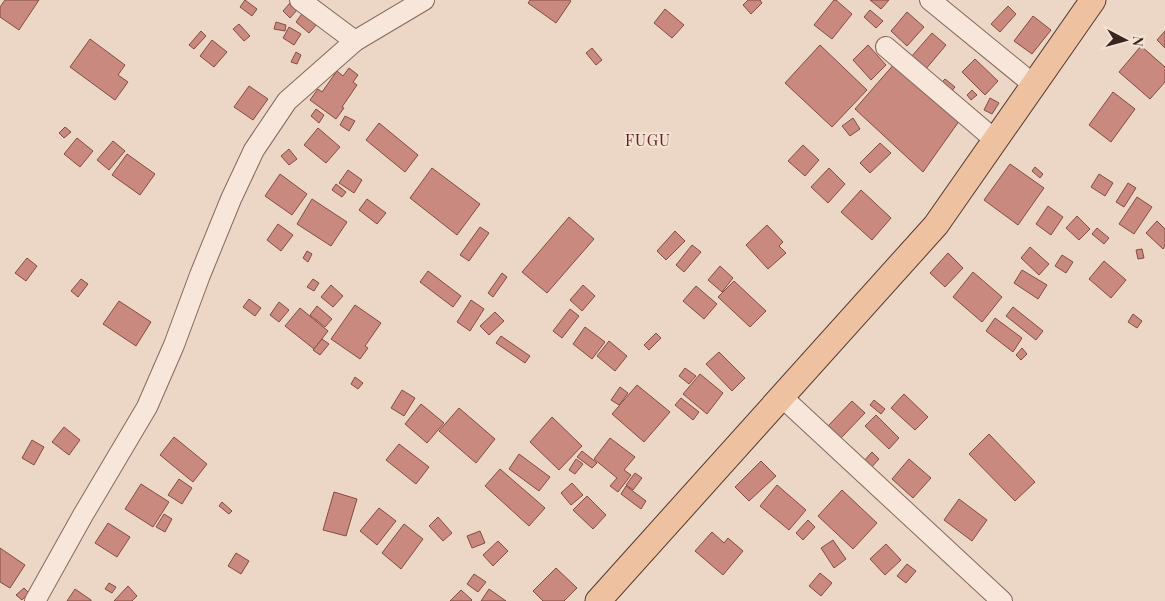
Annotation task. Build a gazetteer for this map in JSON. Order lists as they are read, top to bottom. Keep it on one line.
{"districts":["FUGU"],"north":"right"}
